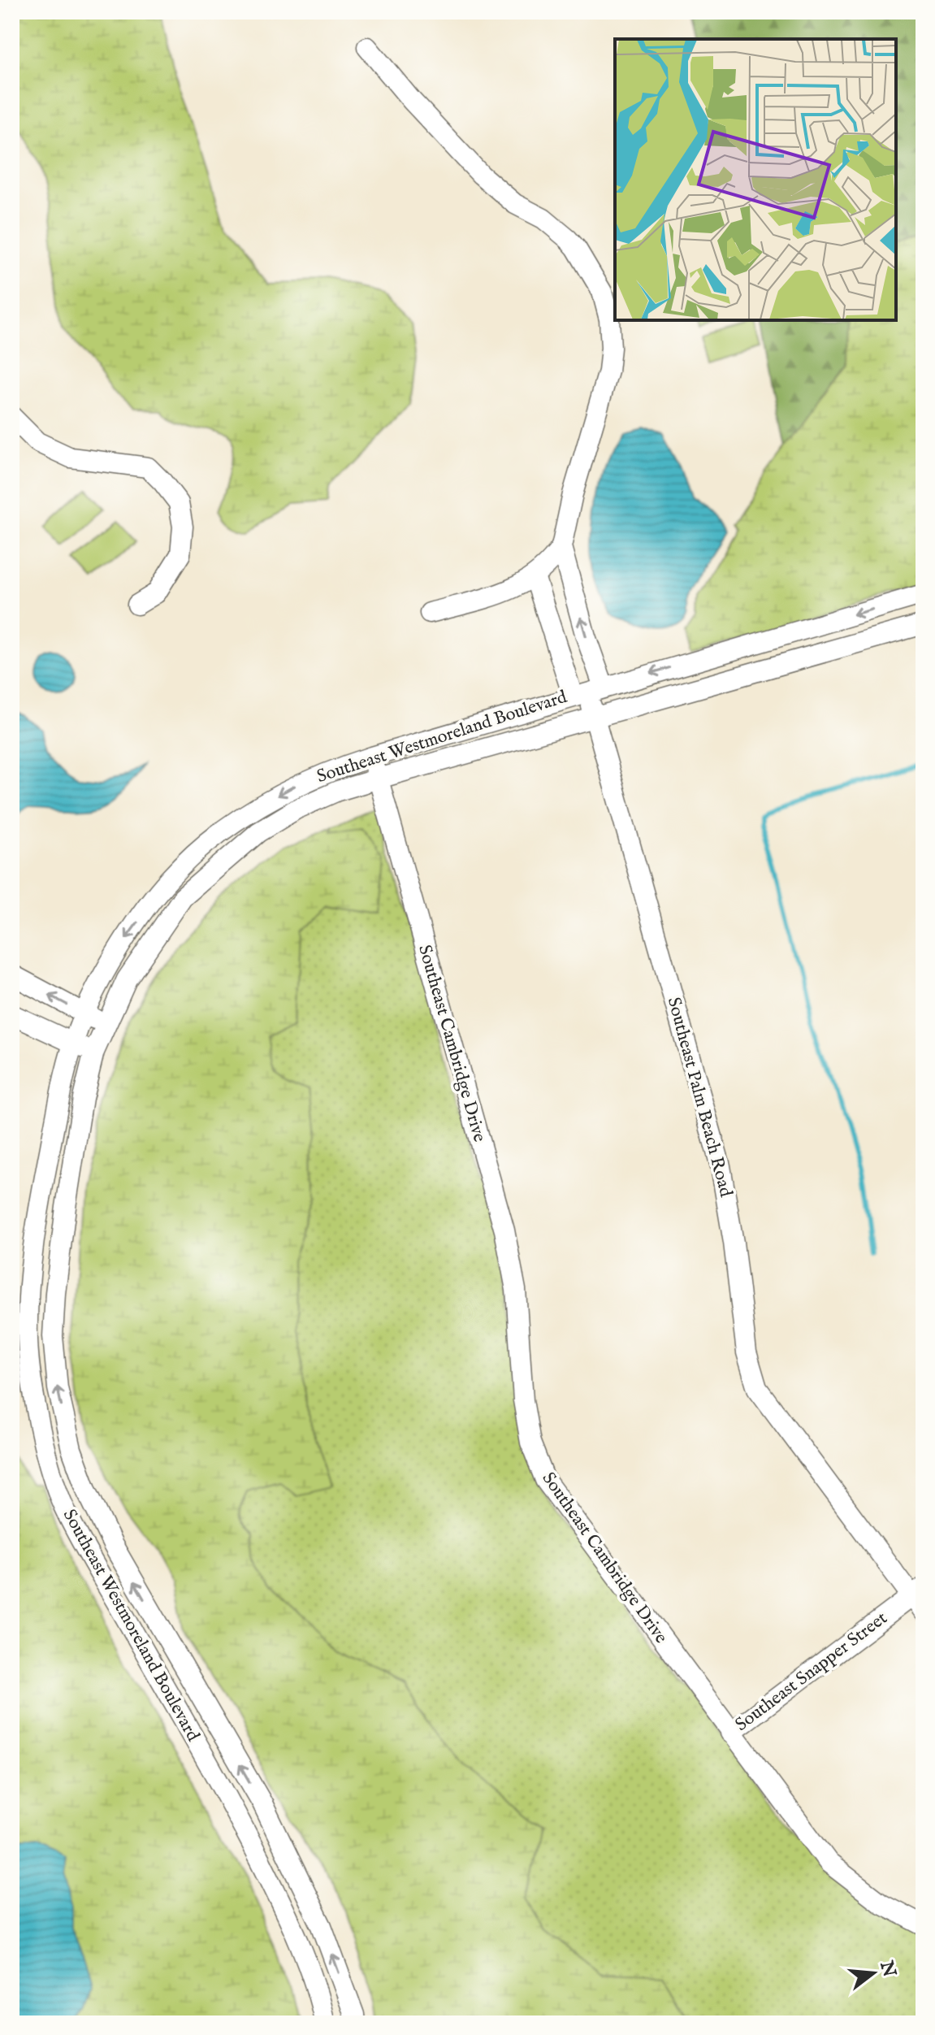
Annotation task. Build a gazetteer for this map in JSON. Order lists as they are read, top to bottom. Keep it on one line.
{"streets":{"street":["Southeast Westmoreland Boulevard","Southeast Cambridge Drive","Southeast Palm Beach Road","Southeast Snapper Street"]},"crossings":[["Southeast Westmoreland Boulevard","Southeast Cambridge Drive"],["Southeast Westmoreland Boulevard","Southeast Palm Beach Road"],["Southeast Cambridge Drive","Southeast Snapper Street"],["Southeast Palm Beach Road","Southeast Snapper Street"]],"north":"right"}
